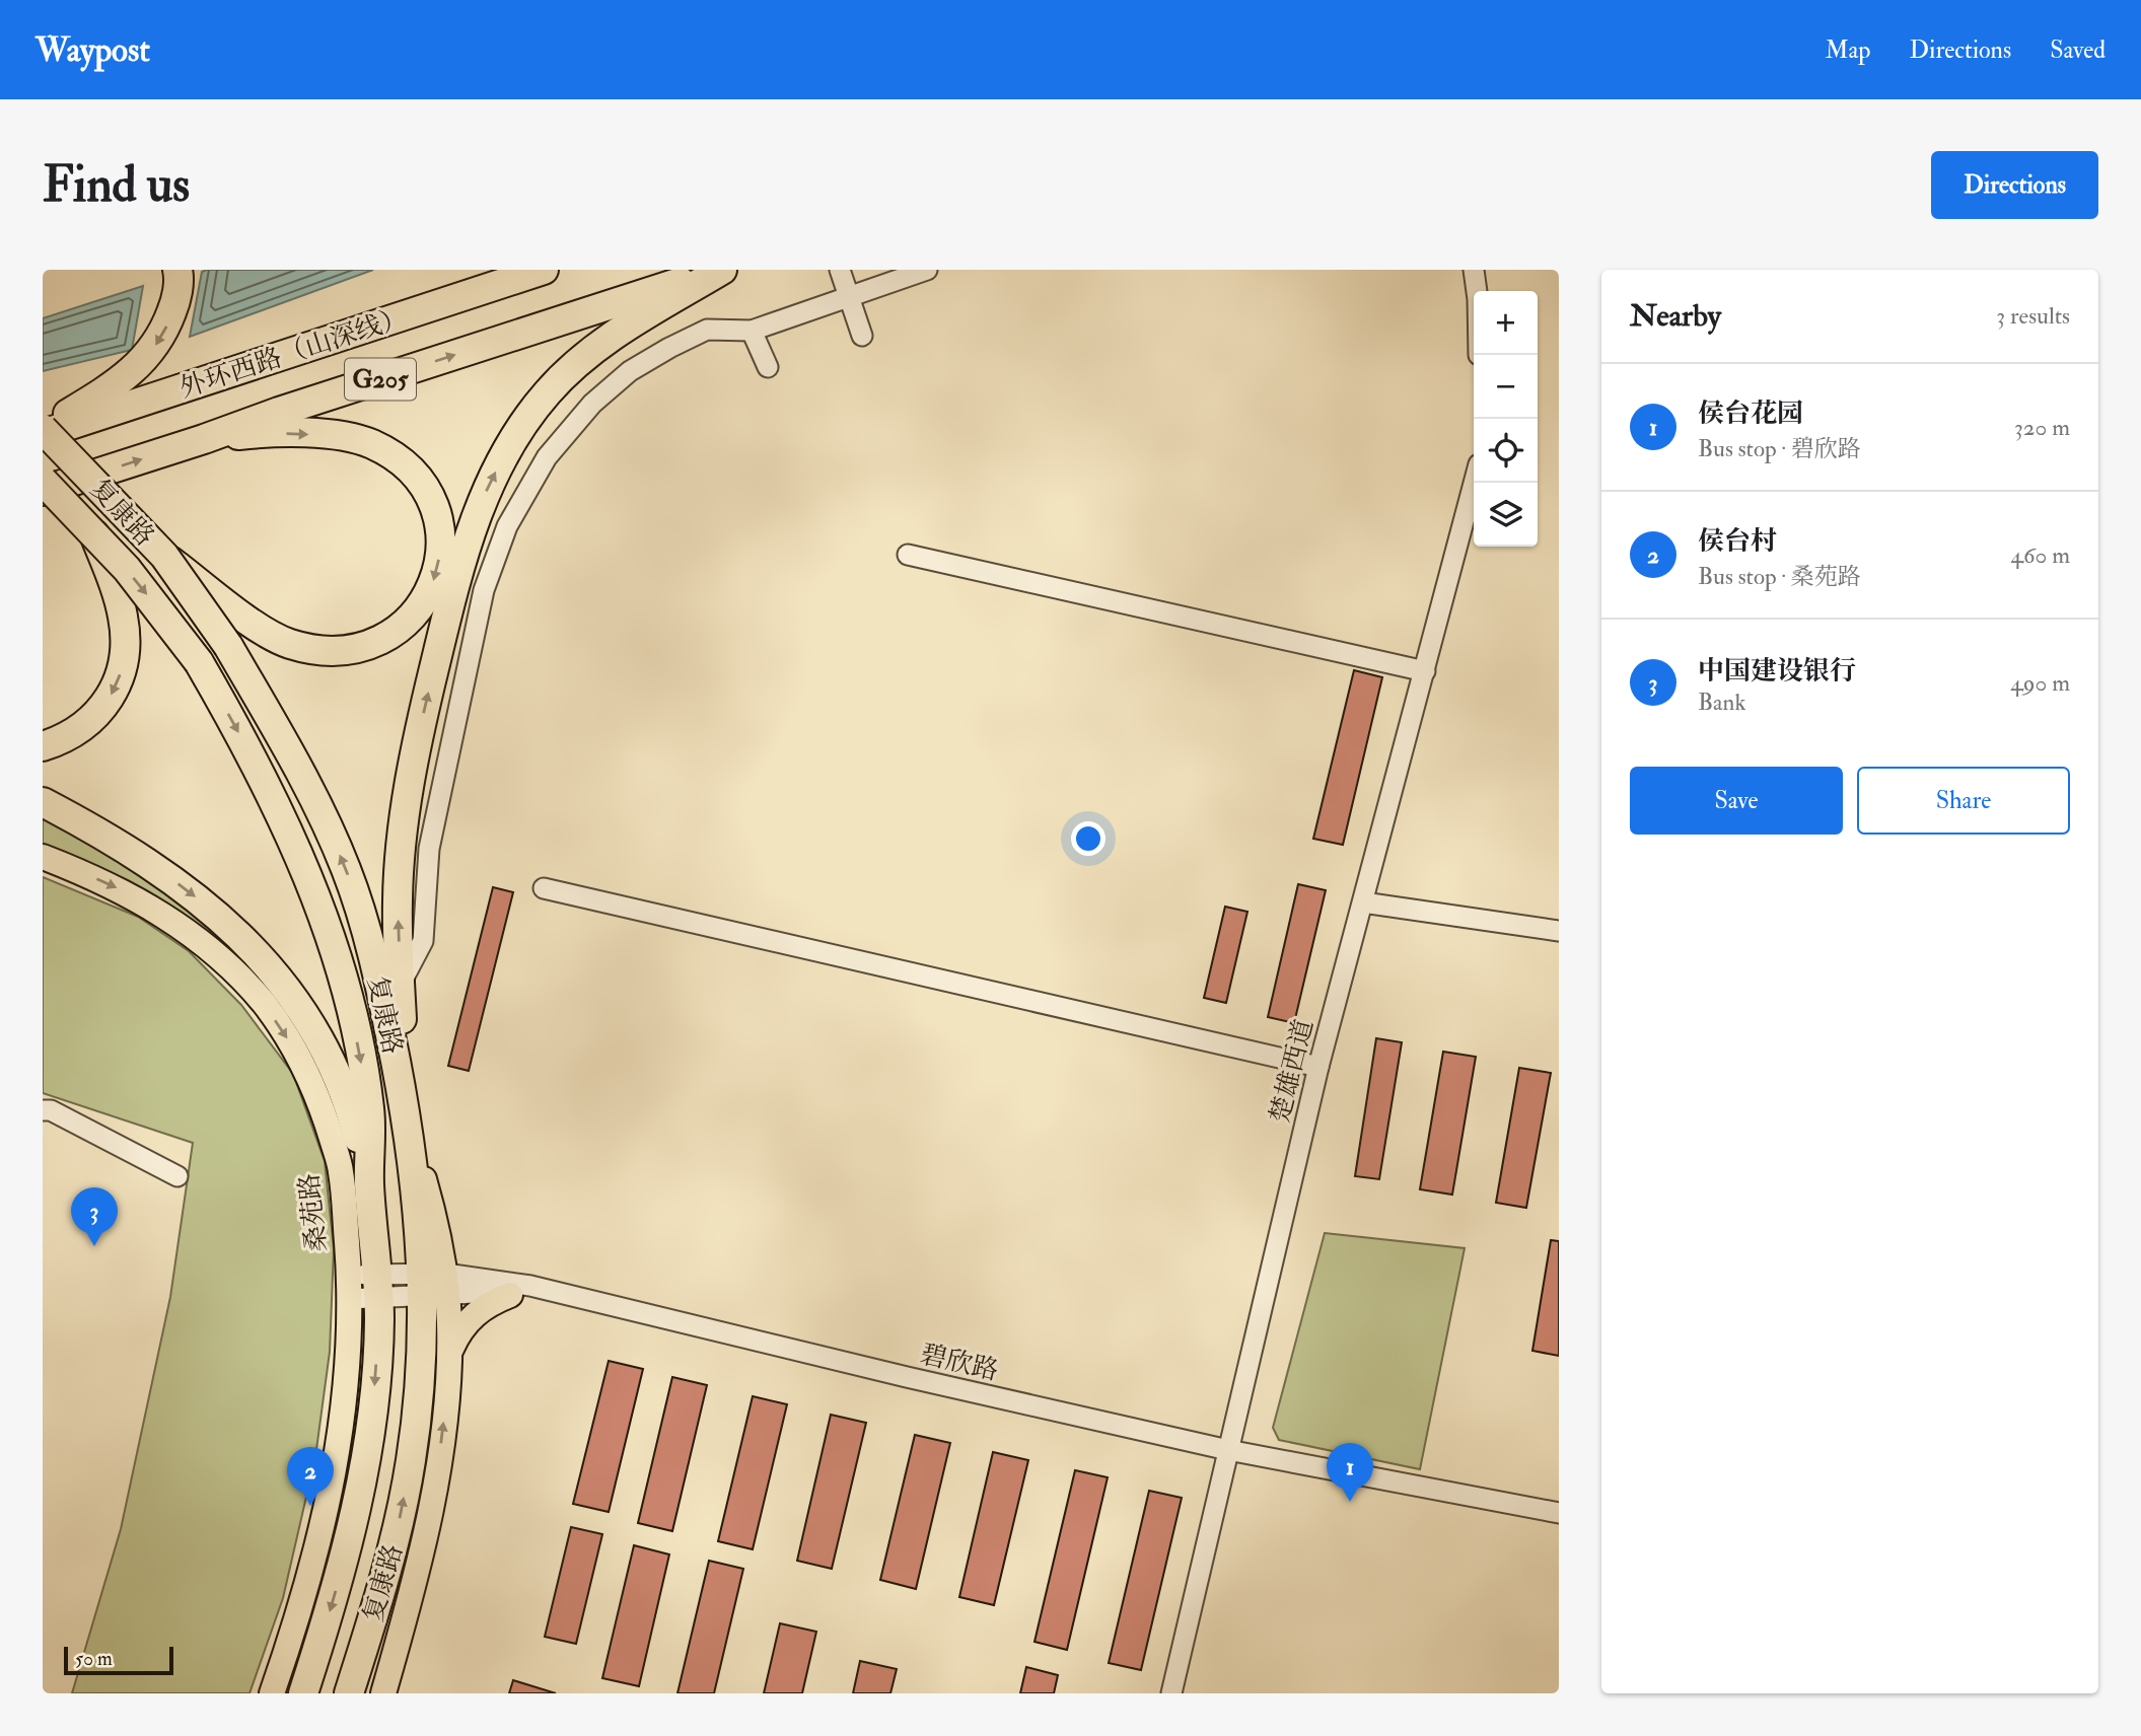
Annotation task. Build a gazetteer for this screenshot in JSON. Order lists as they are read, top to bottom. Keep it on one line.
{"streets":{"highway":["外环西路（山深线）","G205","复康路"],"main road":["桑苑路"],"street":["楚雄西道","碧欣路"]},"crossings":[["外环西路（山深线）","复康路"],["复康路","桑苑路"],["复康路","碧欣路"],["楚雄西道","碧欣路"],["桑苑路","碧欣路"]],"one_way":["桑苑路"],"scale_bar":"50 m","page":{"header":"Waypost","nav":["Map","Directions","Saved"],"buttons":["Directions",["Save","Share"]],"title":"Find us","heading":["Nearby","3 results"],"map_buttons":["+","−"],"list":[{"mark":"1","name":"侯台花园","note":"Bus stop · 碧欣路","value":"320 m"},{"mark":"2","name":"侯台村","note":"Bus stop · 桑苑路","value":"460 m"},{"mark":"3","name":"中国建设银行","note":"Bank","value":"490 m"}],"pins":["3","1","2"],"scale":"50 m"}}
